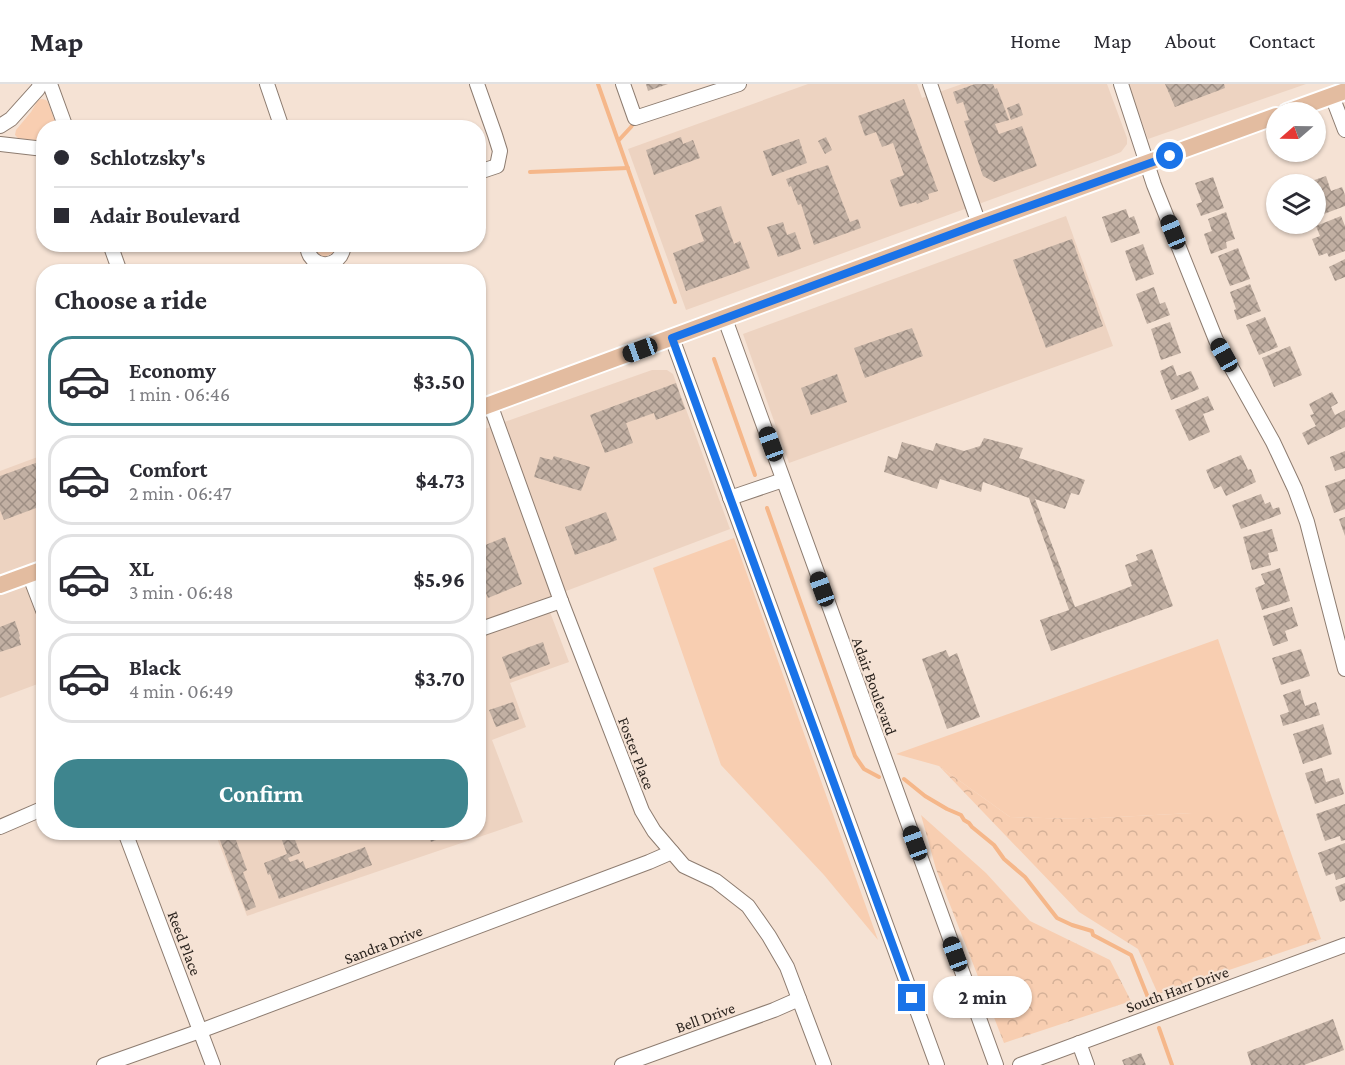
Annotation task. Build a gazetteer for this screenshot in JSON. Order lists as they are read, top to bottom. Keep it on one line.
{"streets":{"street":["Adair Boulevard","Foster Place","Reed Place","Sandra Drive","South Harr Drive","Bell Drive"]},"crossings":[["Foster Place","Sandra Drive"],["Foster Place","Bell Drive"],["Reed Place","Sandra Drive"]],"north":"left","page":{"header":"Map","nav":["Home","Map","About","Contact"],"banner":["Schlotzsky's","Adair Boulevard"],"heading":"Choose a ride","list":[{"name":"Economy","note":"1 min · 06:46","value":"$3.50"},{"name":"Comfort","note":"2 min · 06:47","value":"$4.73"},{"name":"XL","note":"3 min · 06:48","value":"$5.96"},{"name":"Black","note":"4 min · 06:49","value":"$3.70"}],"buttons":"Confirm","bubble":"2 min"}}
